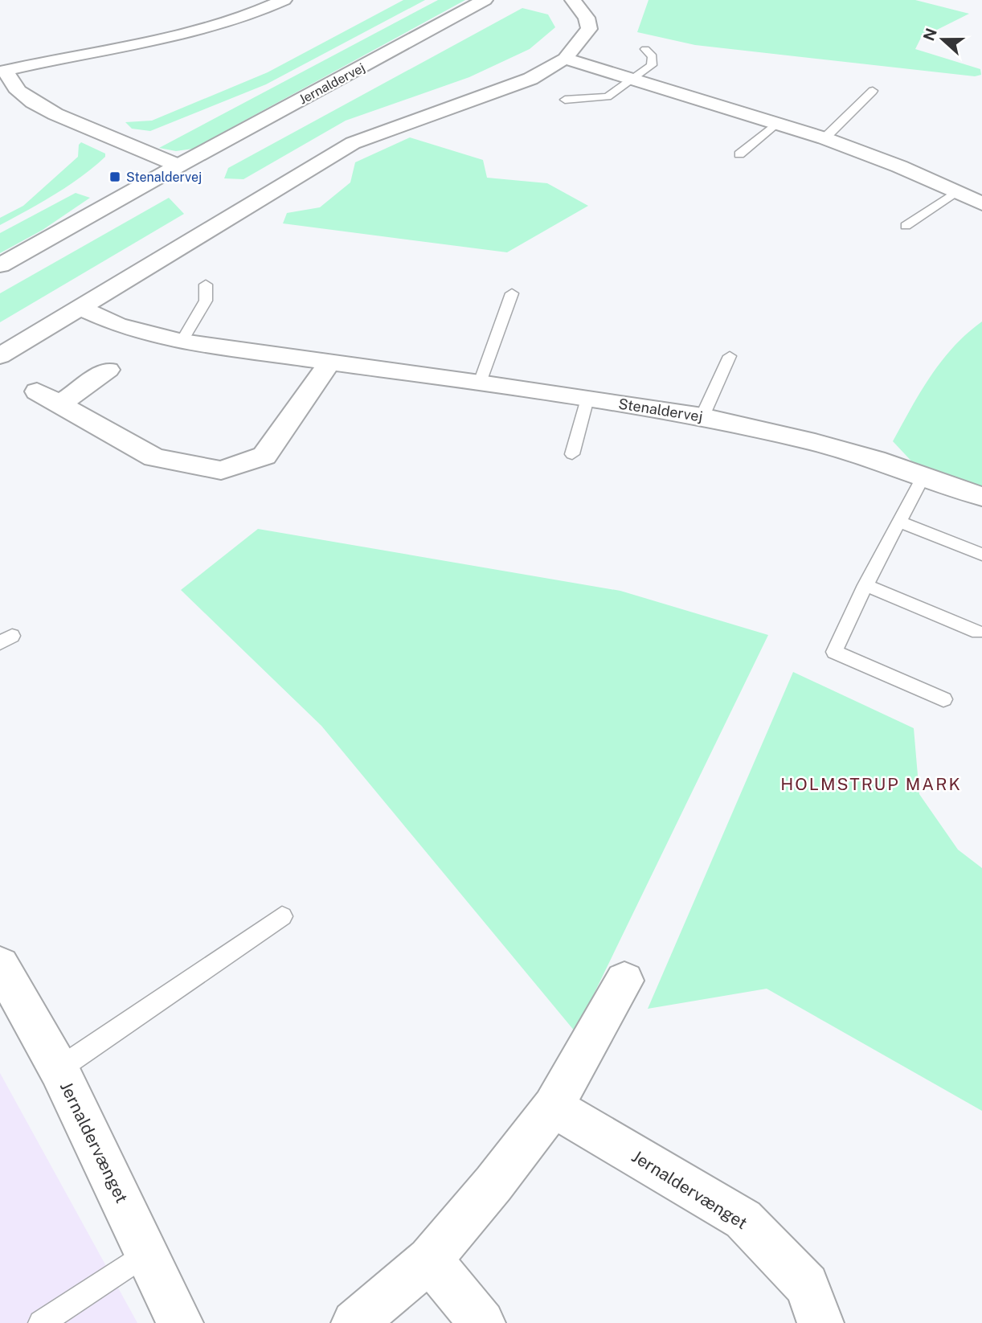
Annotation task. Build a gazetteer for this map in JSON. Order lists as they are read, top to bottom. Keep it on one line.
{"streets":{"street":["Jernaldervej","Stenaldervej","Jernaldervænget"]},"districts":["HOLMSTRUP MARK"],"places":{"transit":["Stenaldervej"]},"north":"left"}
